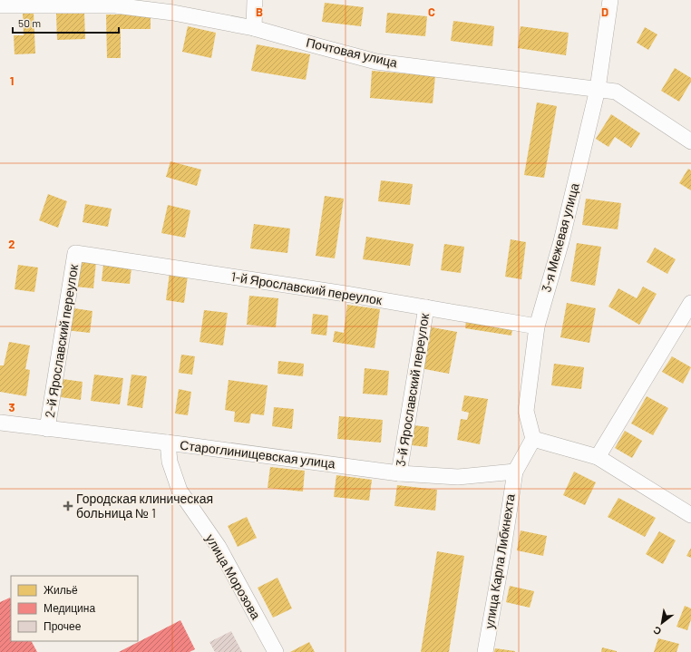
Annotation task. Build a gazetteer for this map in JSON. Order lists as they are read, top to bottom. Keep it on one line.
{"streets":{"street":["Почтовая улица","3-я Межевая улица","1-й Ярославский переулок","2-й Ярославский переулок","3-й Ярославский переулок","Староглинищевская улица","улица Карла Либкнехта","улица Морозова"]},"crossings":[["Почтовая улица","3-я Межевая улица"],["3-я Межевая улица","1-й Ярославский переулок"],["1-й Ярославский переулок","2-й Ярославский переулок"],["1-й Ярославский переулок","3-й Ярославский переулок"],["2-й Ярославский переулок","Староглинищевская улица"],["3-й Ярославский переулок","Староглинищевская улица"],["Староглинищевская улица","улица Карла Либкнехта"],["Староглинищевская улица","улица Морозова"]],"places":{"health":["Городская клиническая больница № 1"]},"legend":["Жильё","Медицина","Прочее"],"scale_bar":"50 m","north":"bottom left","grid":{"columns":["B","C","D"],"rows":["1","2","3"]}}
